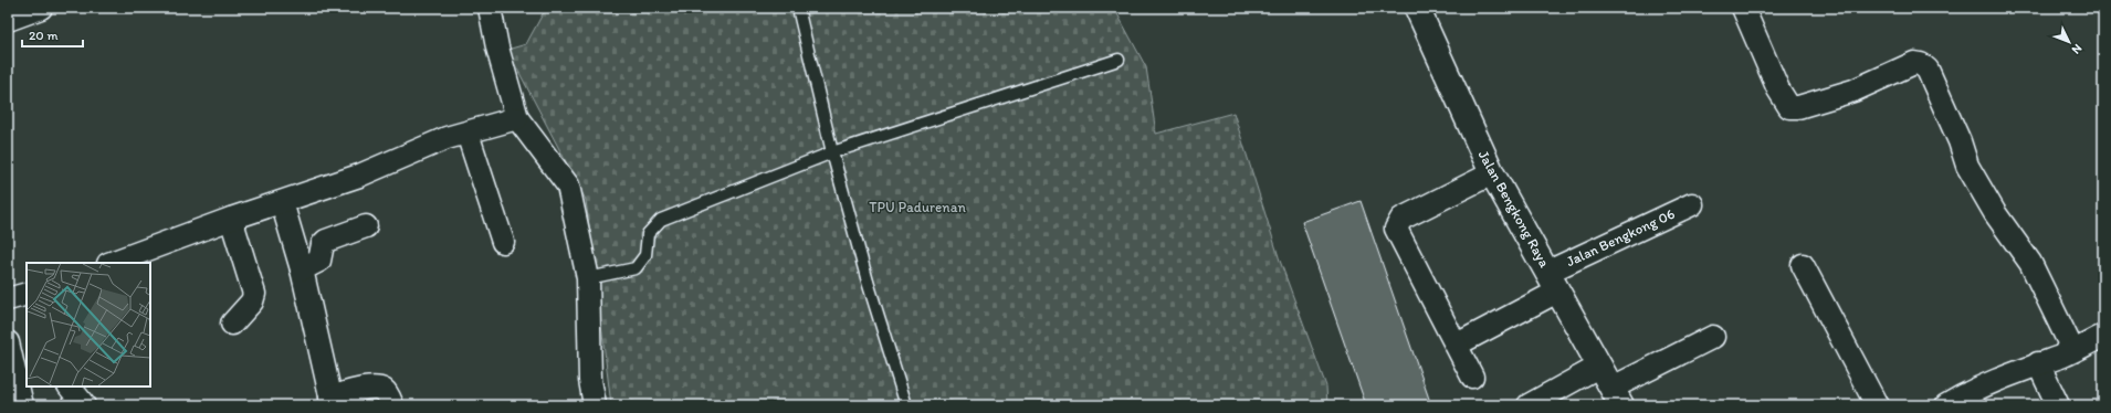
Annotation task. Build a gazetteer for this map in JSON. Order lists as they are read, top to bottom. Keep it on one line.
{"streets":{"street":["Jalan Bengkong Raya","Jalan Bengkong 06"]},"crossings":[["Jalan Bengkong Raya","Jalan Bengkong 06"]],"parks":["TPU Padurenan"],"scale_bar":"20 m","north":"bottom right"}
